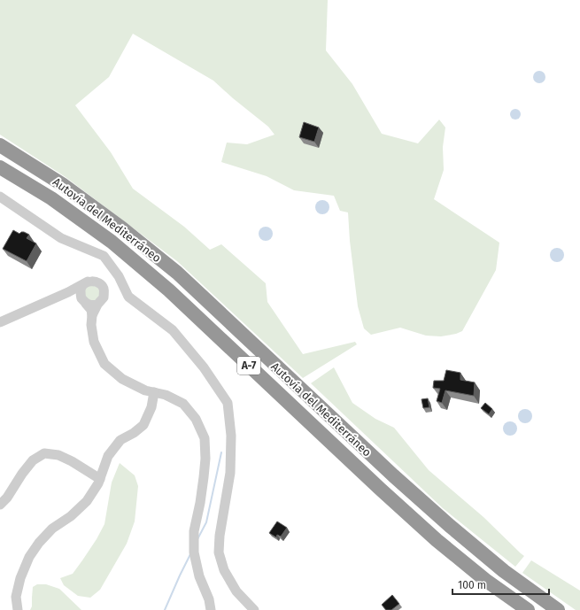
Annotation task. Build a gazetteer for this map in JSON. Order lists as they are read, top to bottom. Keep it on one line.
{"streets":{"highway":["Autovía del Mediterráneo","A-7"]},"scale_bar":"100 m"}
